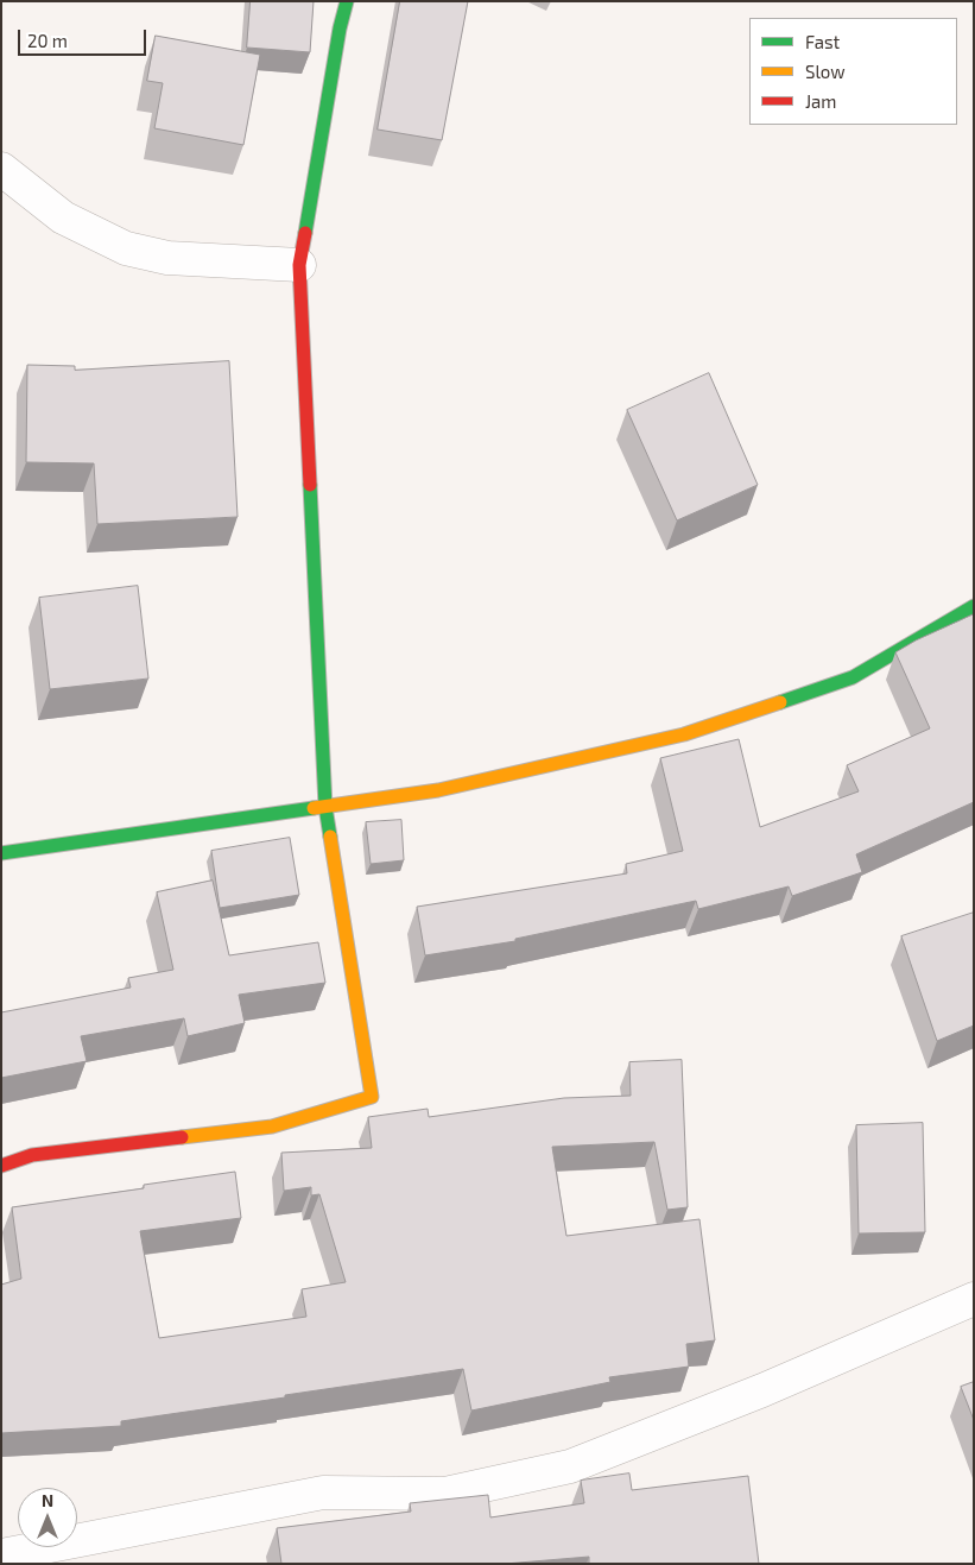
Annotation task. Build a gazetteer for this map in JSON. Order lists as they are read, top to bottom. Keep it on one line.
{"legend":["Fast","Slow","Jam"],"scale_bar":"20 m","north":"top"}
